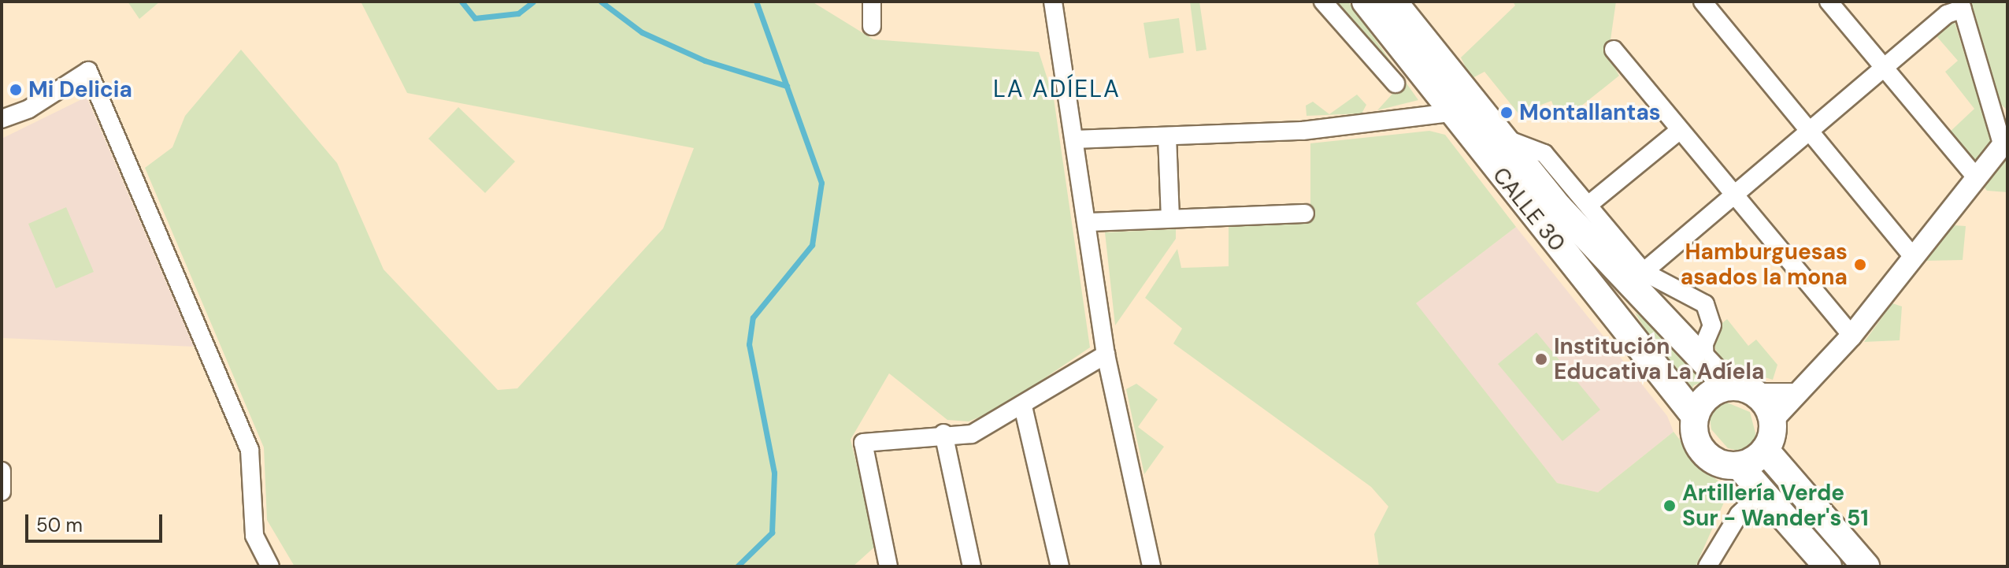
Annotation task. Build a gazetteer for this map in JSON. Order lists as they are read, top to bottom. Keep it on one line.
{"streets":{"main road":["CALLE 30"]},"districts":["LA ADÍELA"],"places":["Mi Delicia","Montallantas","Hamburguesas asados la mona","Institución Educativa La Adíela","Artillería Verde Sur - Wander's 51"],"scale_bar":"50 m"}
